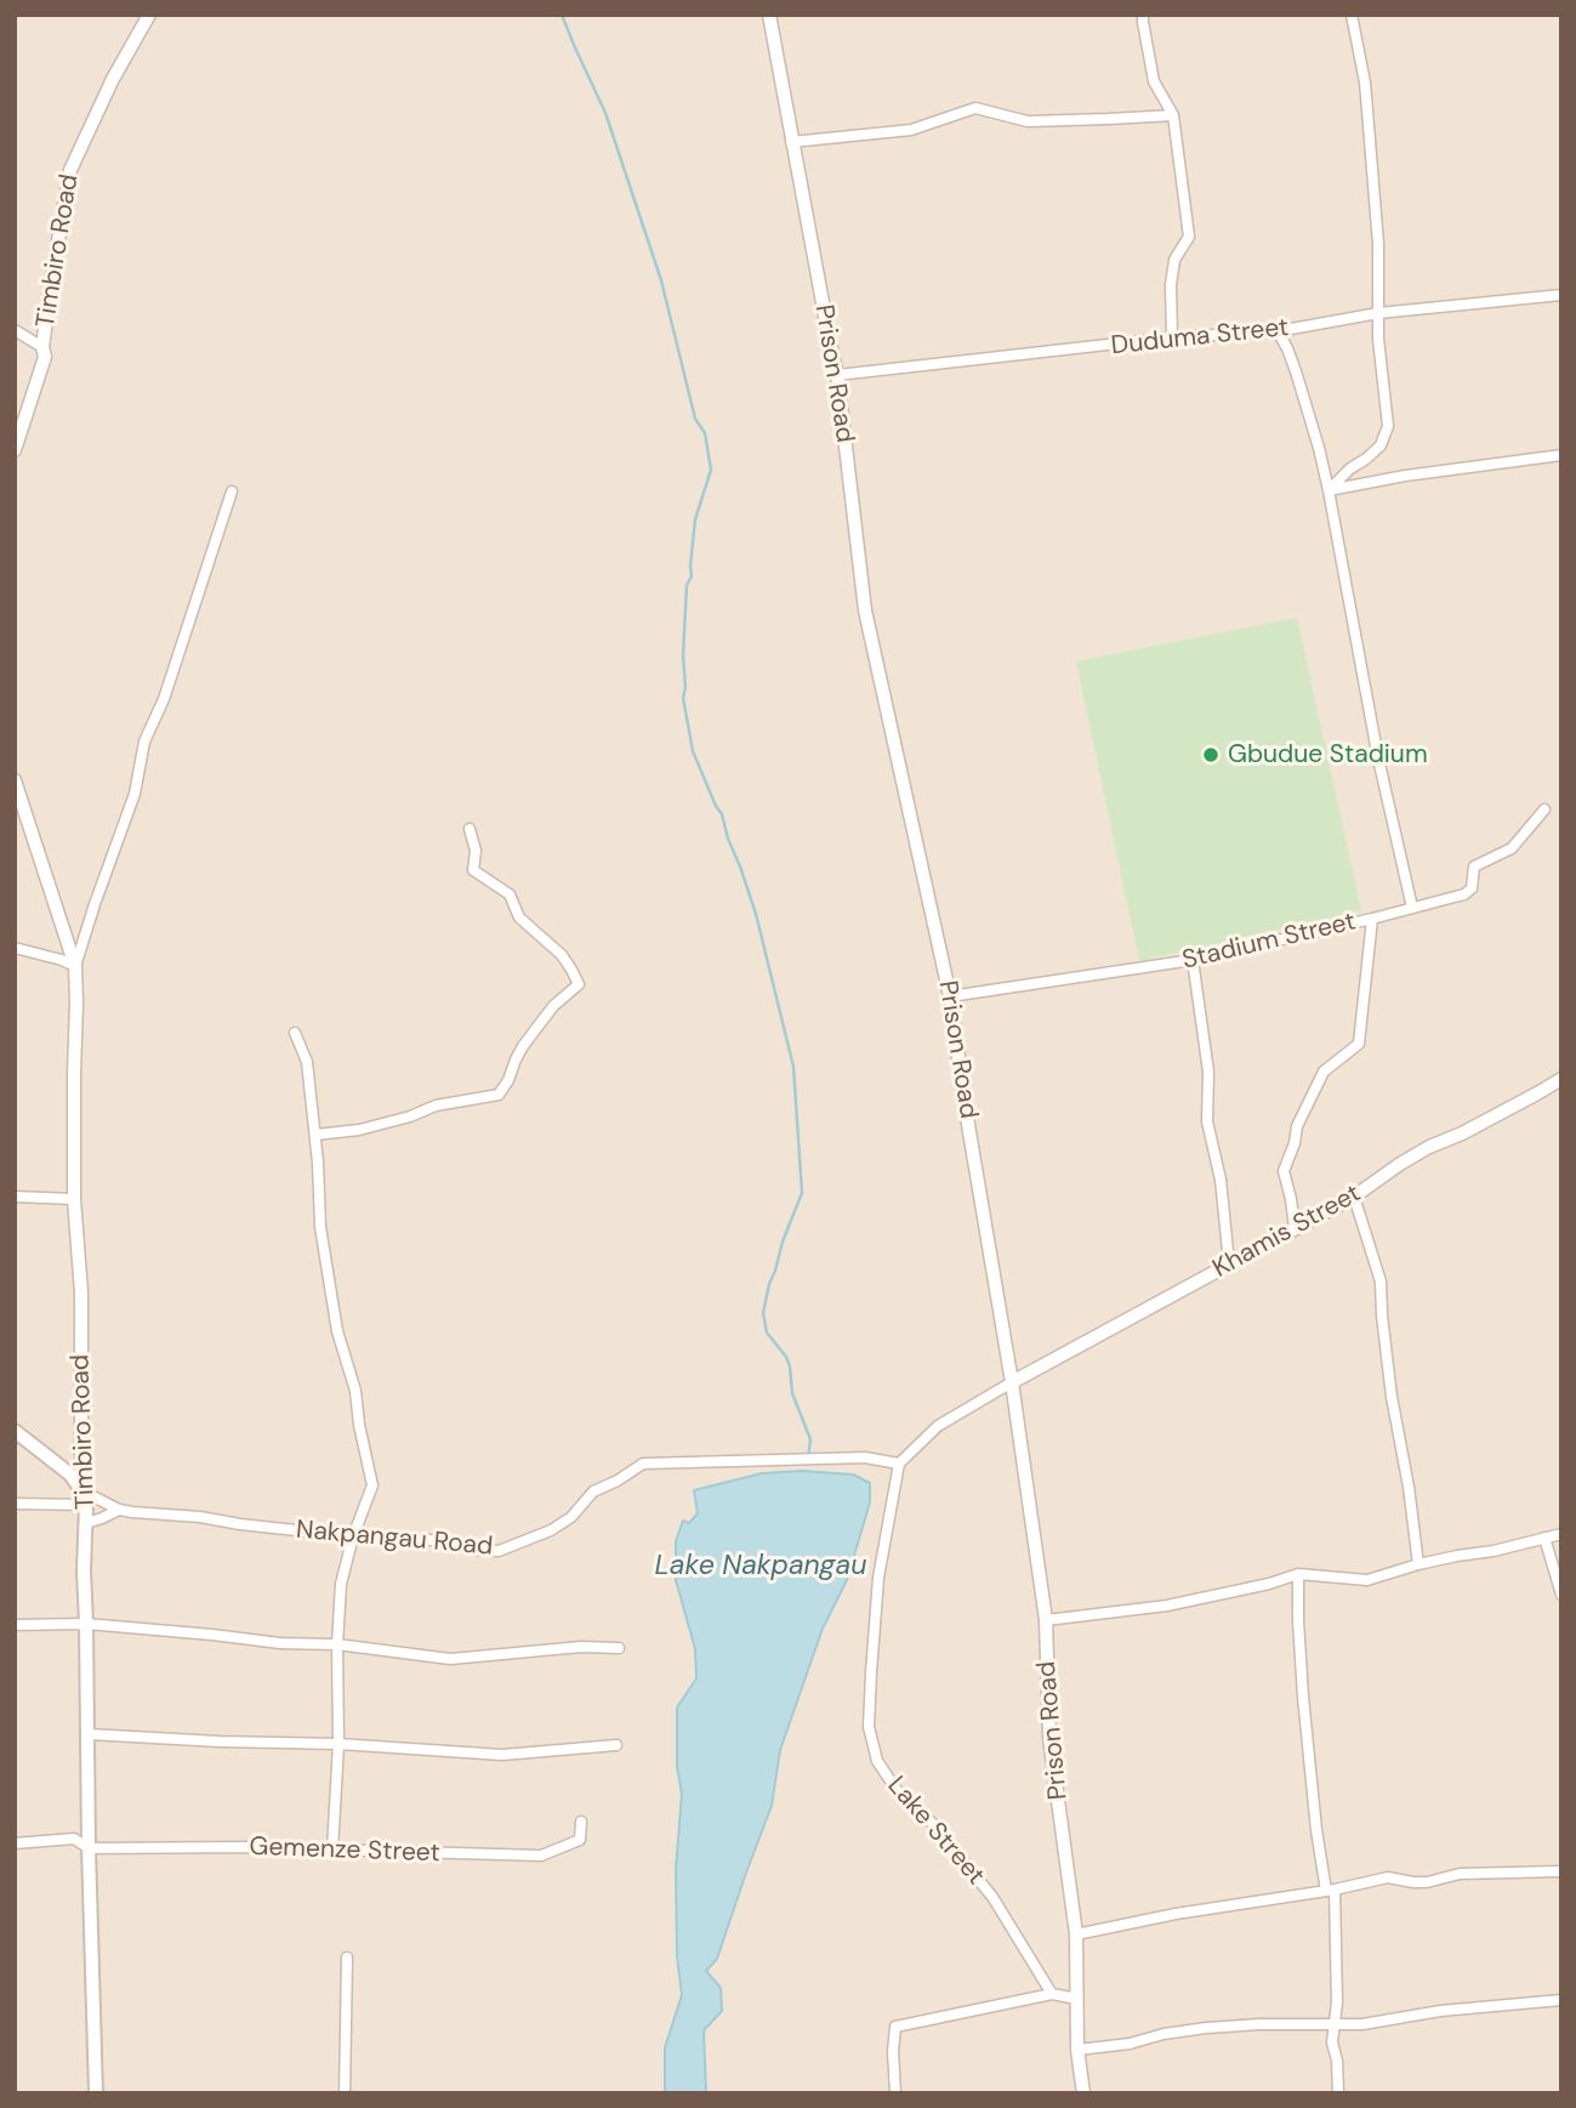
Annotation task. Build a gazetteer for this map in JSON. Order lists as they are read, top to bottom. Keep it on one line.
{"streets":{"main road":["Timbiro Road"],"street":["Duduma Street","Prison Road","Stadium Street","Khamis Street","Nakpangau Road","Lake Street","Gemenze Street"]},"crossings":[["Timbiro Road","Nakpangau Road"],["Timbiro Road","Gemenze Street"],["Duduma Street","Prison Road"],["Prison Road","Stadium Street"],["Prison Road","Khamis Street"],["Nakpangau Road","Lake Street"]],"water":["Lake Nakpangau"],"places":["Gbudue Stadium"]}
